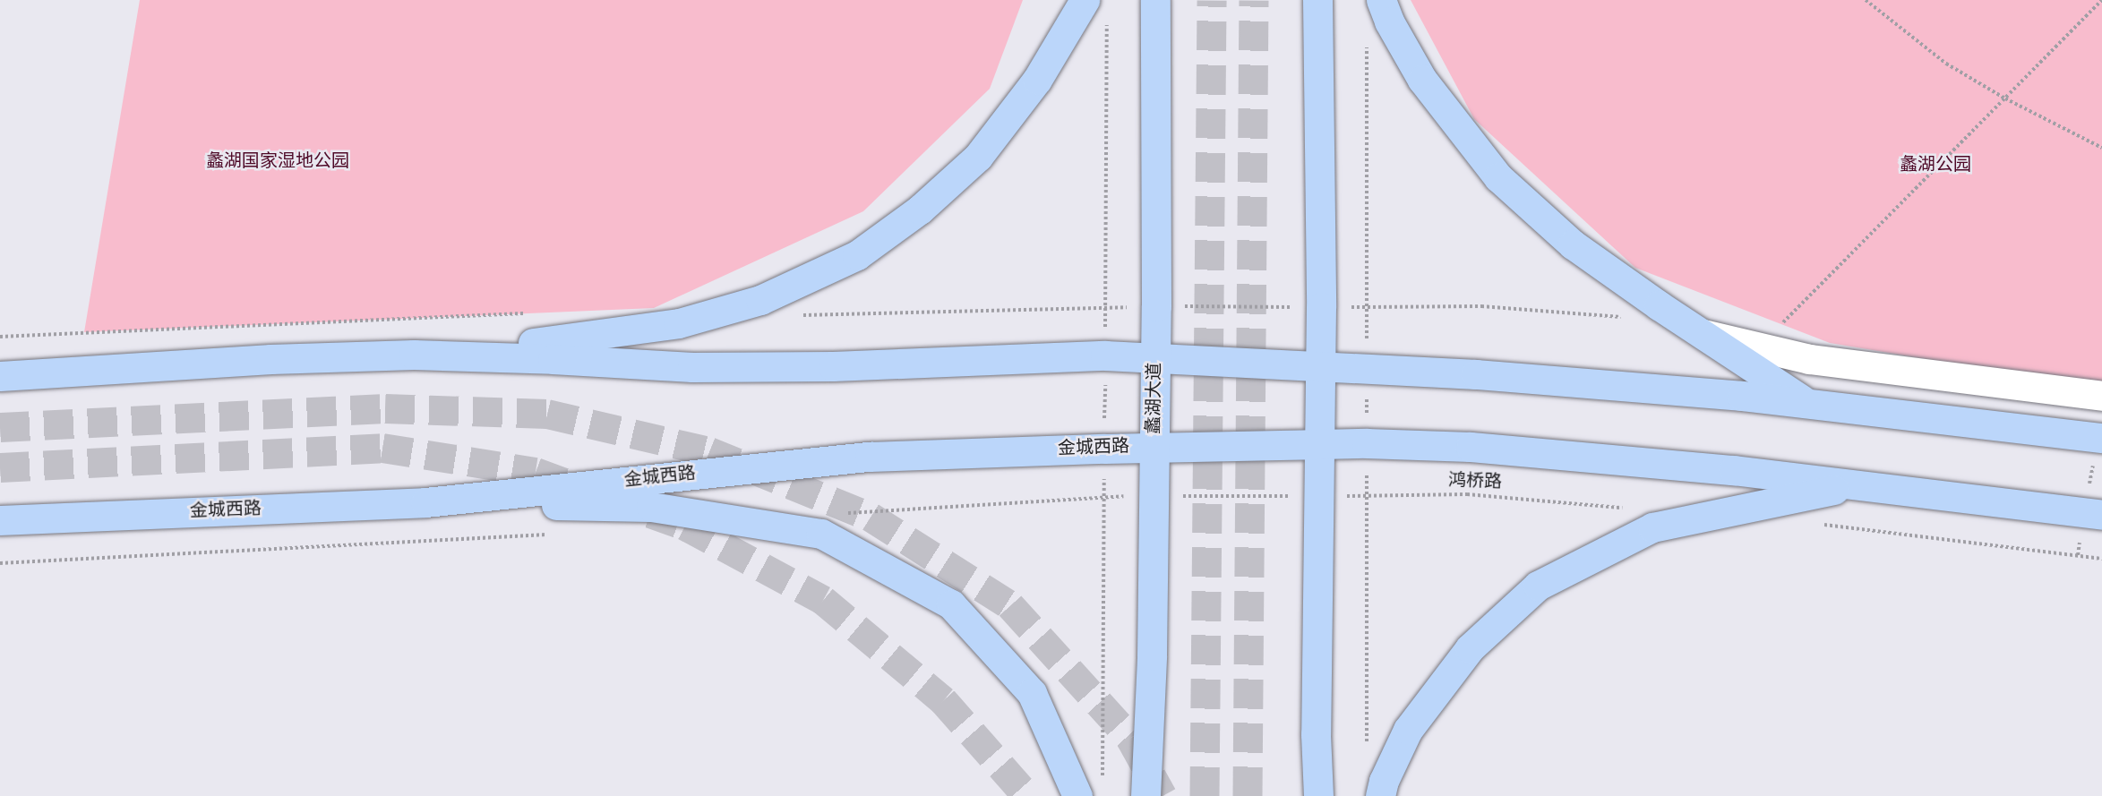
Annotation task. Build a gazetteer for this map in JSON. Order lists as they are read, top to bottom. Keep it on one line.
{"streets":{"main road":["蠡湖大道","金城西路"],"path":["鸿桥路"]},"crossings":[["蠡湖大道","金城西路"],["蠡湖大道","鸿桥路"]],"parks":["蠡湖国家湿地公园","蠡湖公园"]}
